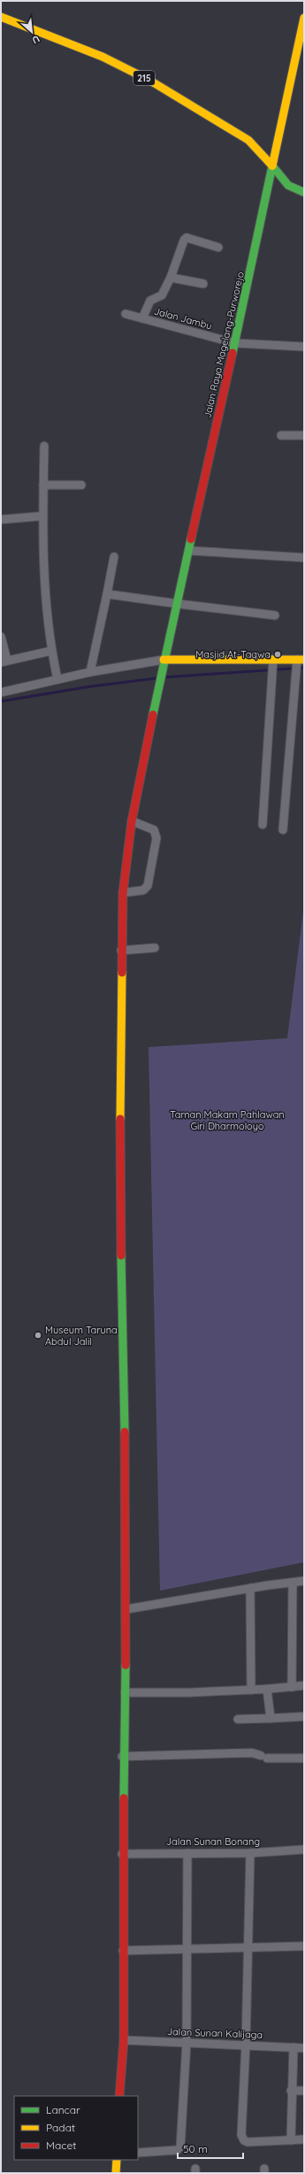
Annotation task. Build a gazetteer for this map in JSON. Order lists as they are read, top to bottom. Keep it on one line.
{"streets":{"main road":["215","Jalan Raya Magelang-Purworejo"],"street":["Jalan Jambu","Jalan Sunan Bonang","Jalan Sunan Kalijaga"]},"crossings":[["215","Jalan Raya Magelang-Purworejo"],["Jalan Jambu","Jalan Raya Magelang-Purworejo"],["Jalan Raya Magelang-Purworejo","Jalan Sunan Bonang"],["Jalan Raya Magelang-Purworejo","Jalan Sunan Kalijaga"]],"parks":["Taman Makam Pahlawan Giri Dharmoloyo"],"places":["Masjid At-Taqwa","Museum Taruna Abdul Jalil"],"legend":["Lancar","Padat","Macet"],"scale_bar":"50 m","north":"bottom right"}
